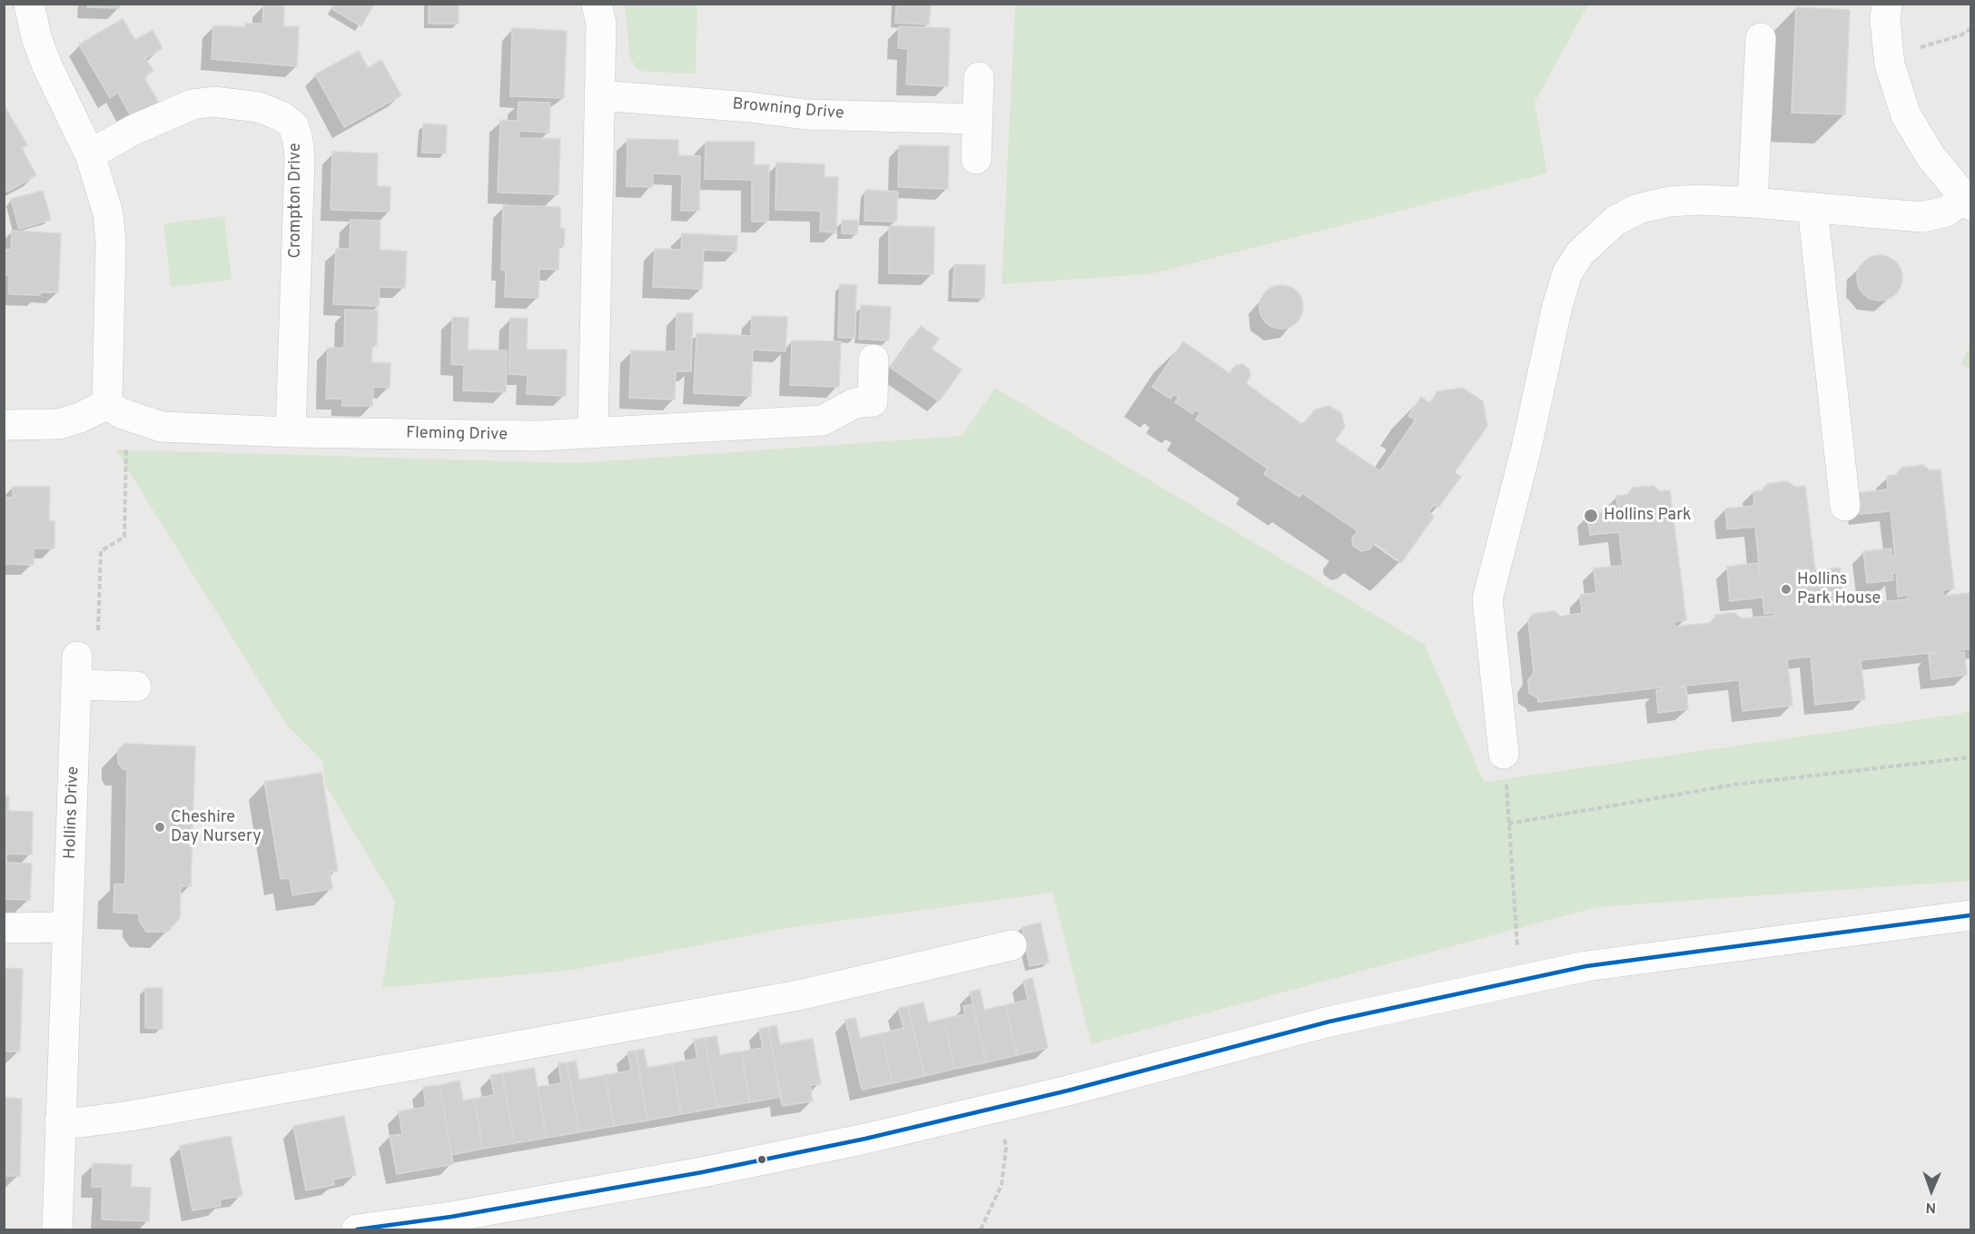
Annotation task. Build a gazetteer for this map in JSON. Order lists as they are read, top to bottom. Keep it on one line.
{"streets":{"street":["Browning Drive","Crompton Drive","Fleming Drive","Hollins Drive"]},"crossings":[["Crompton Drive","Fleming Drive"]],"places":["Hollins Park","Hollins Park House","Cheshire Day Nursery"],"north":"bottom"}
